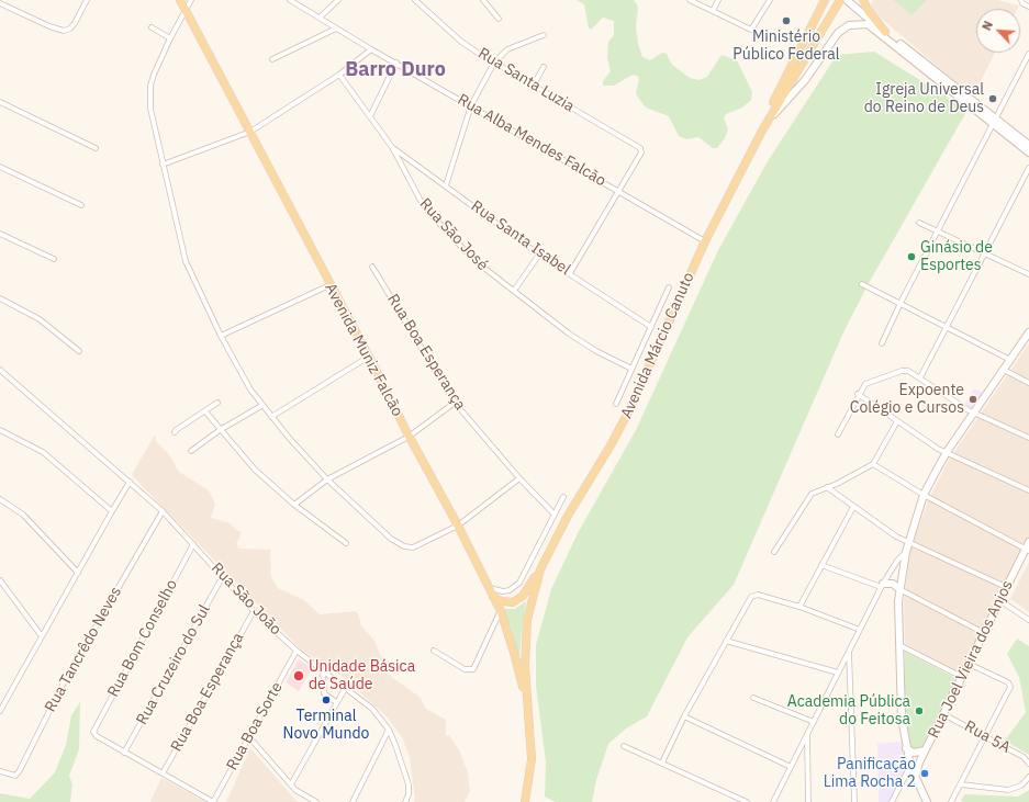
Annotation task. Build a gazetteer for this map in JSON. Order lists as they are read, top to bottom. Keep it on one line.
{"streets":{"main road":["Avenida Márcio Canuto","Avenida Muniz Falcão"],"street":["Rua Santa Luzia","Rua Alba Mendes Falcão","Rua São José","Rua Santa Isabel","Rua Boa Esperança","Rua São João","Rua Bom Conselho","Rua Tancrêdo Neves","Rua Joel Vieira dos Anjos","Rua Cruzeiro do Sul","Rua Boa Sorte","Rua 5A"]},"crossings":[["Rua Santa Luzia","Rua Alba Mendes Falcão"],["Rua Alba Mendes Falcão","Avenida Márcio Canuto"],["Rua São José","Rua Santa Isabel"],["Avenida Márcio Canuto","Avenida Muniz Falcão"],["Rua Boa Esperança","Rua São João"],["Rua São João","Rua Bom Conselho"],["Rua São João","Rua Tancrêdo Neves"],["Rua São João","Rua Cruzeiro do Sul"],["Rua São João","Rua Boa Sorte"],["Rua Bom Conselho","Rua Cruzeiro do Sul"],["Rua Joel Vieira dos Anjos","Rua 5A"]],"districts":["Barro Duro"],"places":["Ministério Público Federal","Igreja Universal do Reino de Deus","Ginásio de Esportes","Expoente Colégio e Cursos","Unidade Básica de Saúde","Terminal Novo Mundo","Academia Pública do Feitosa","Panificação Lima Rocha 2"],"north":"top left"}
